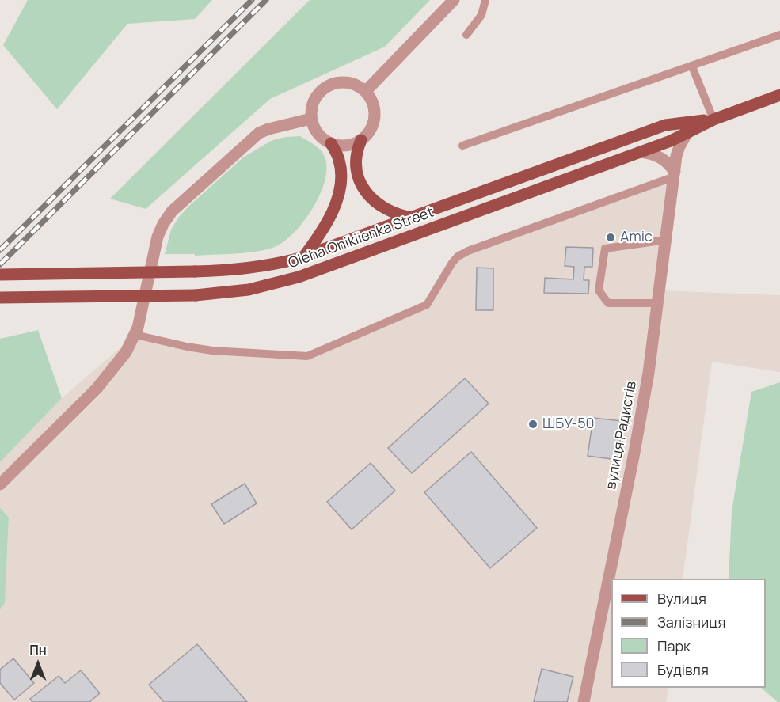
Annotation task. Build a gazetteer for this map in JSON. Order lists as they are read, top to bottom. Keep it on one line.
{"streets":{"main road":["Oleha Onikiienka Street"],"street":["вулиця Радистів"]},"crossings":[["Oleha Onikiienka Street","вулиця Радистів"]],"places":["Amic","ШБУ-50"],"legend":["Вулиця","Залізниця","Парк","Будівля"],"north":"top"}
